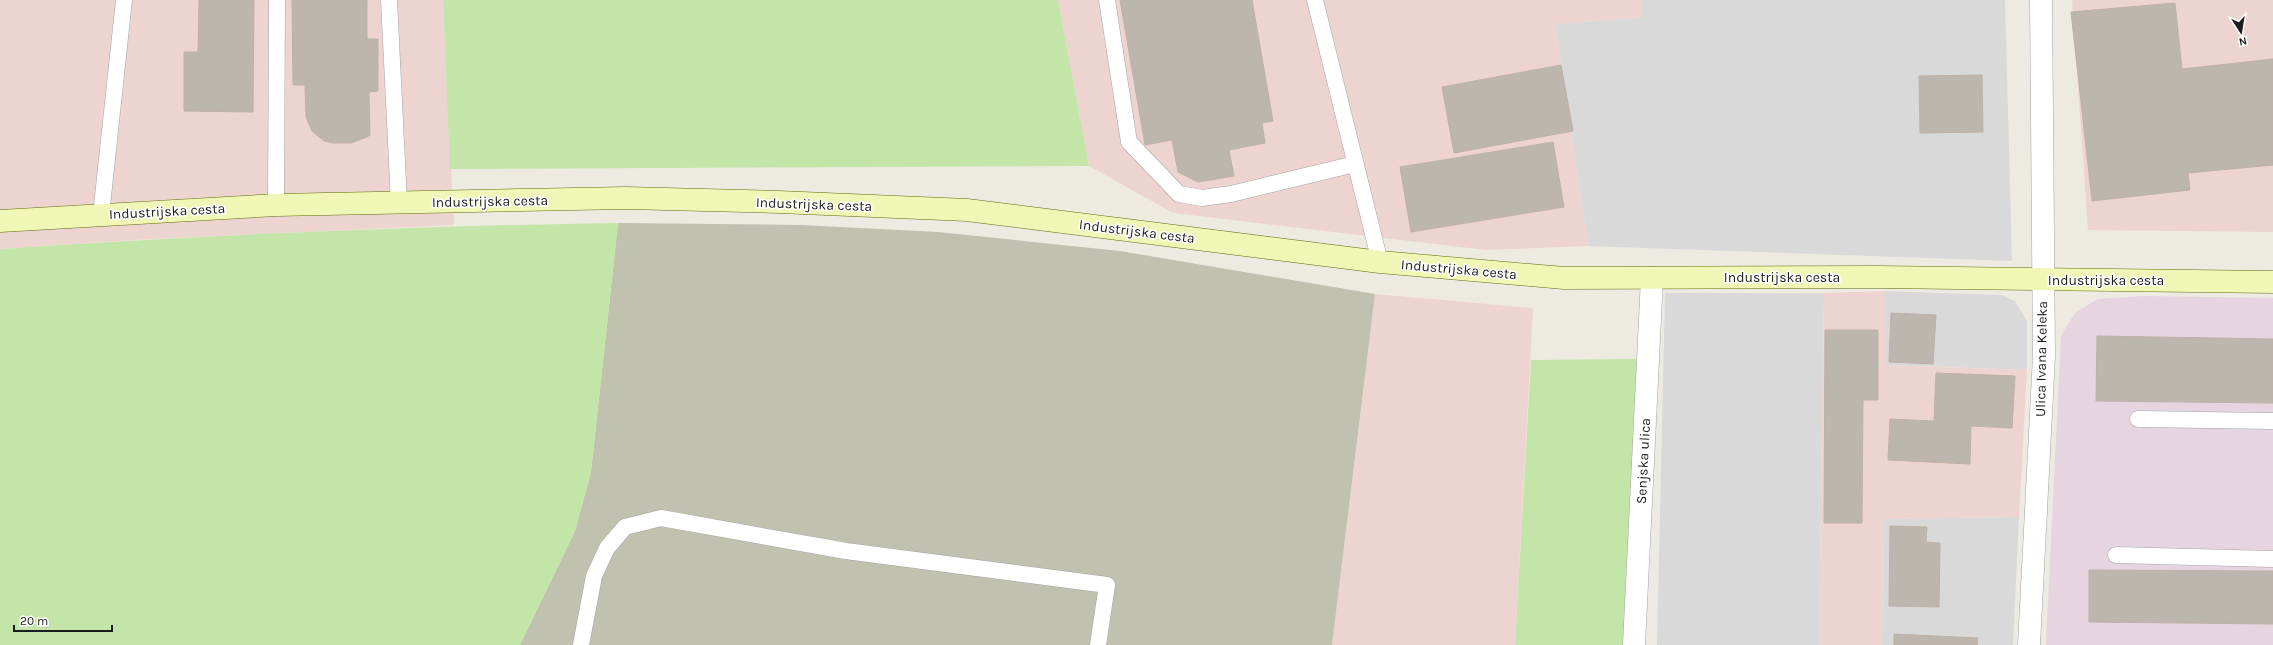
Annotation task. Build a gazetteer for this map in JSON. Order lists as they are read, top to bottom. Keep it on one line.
{"streets":{"street":["Industrijska cesta","Ulica Ivana Keleka","Senjska ulica"]},"crossings":[["Industrijska cesta","Ulica Ivana Keleka"],["Industrijska cesta","Senjska ulica"]],"scale_bar":"20 m","north":"bottom"}
